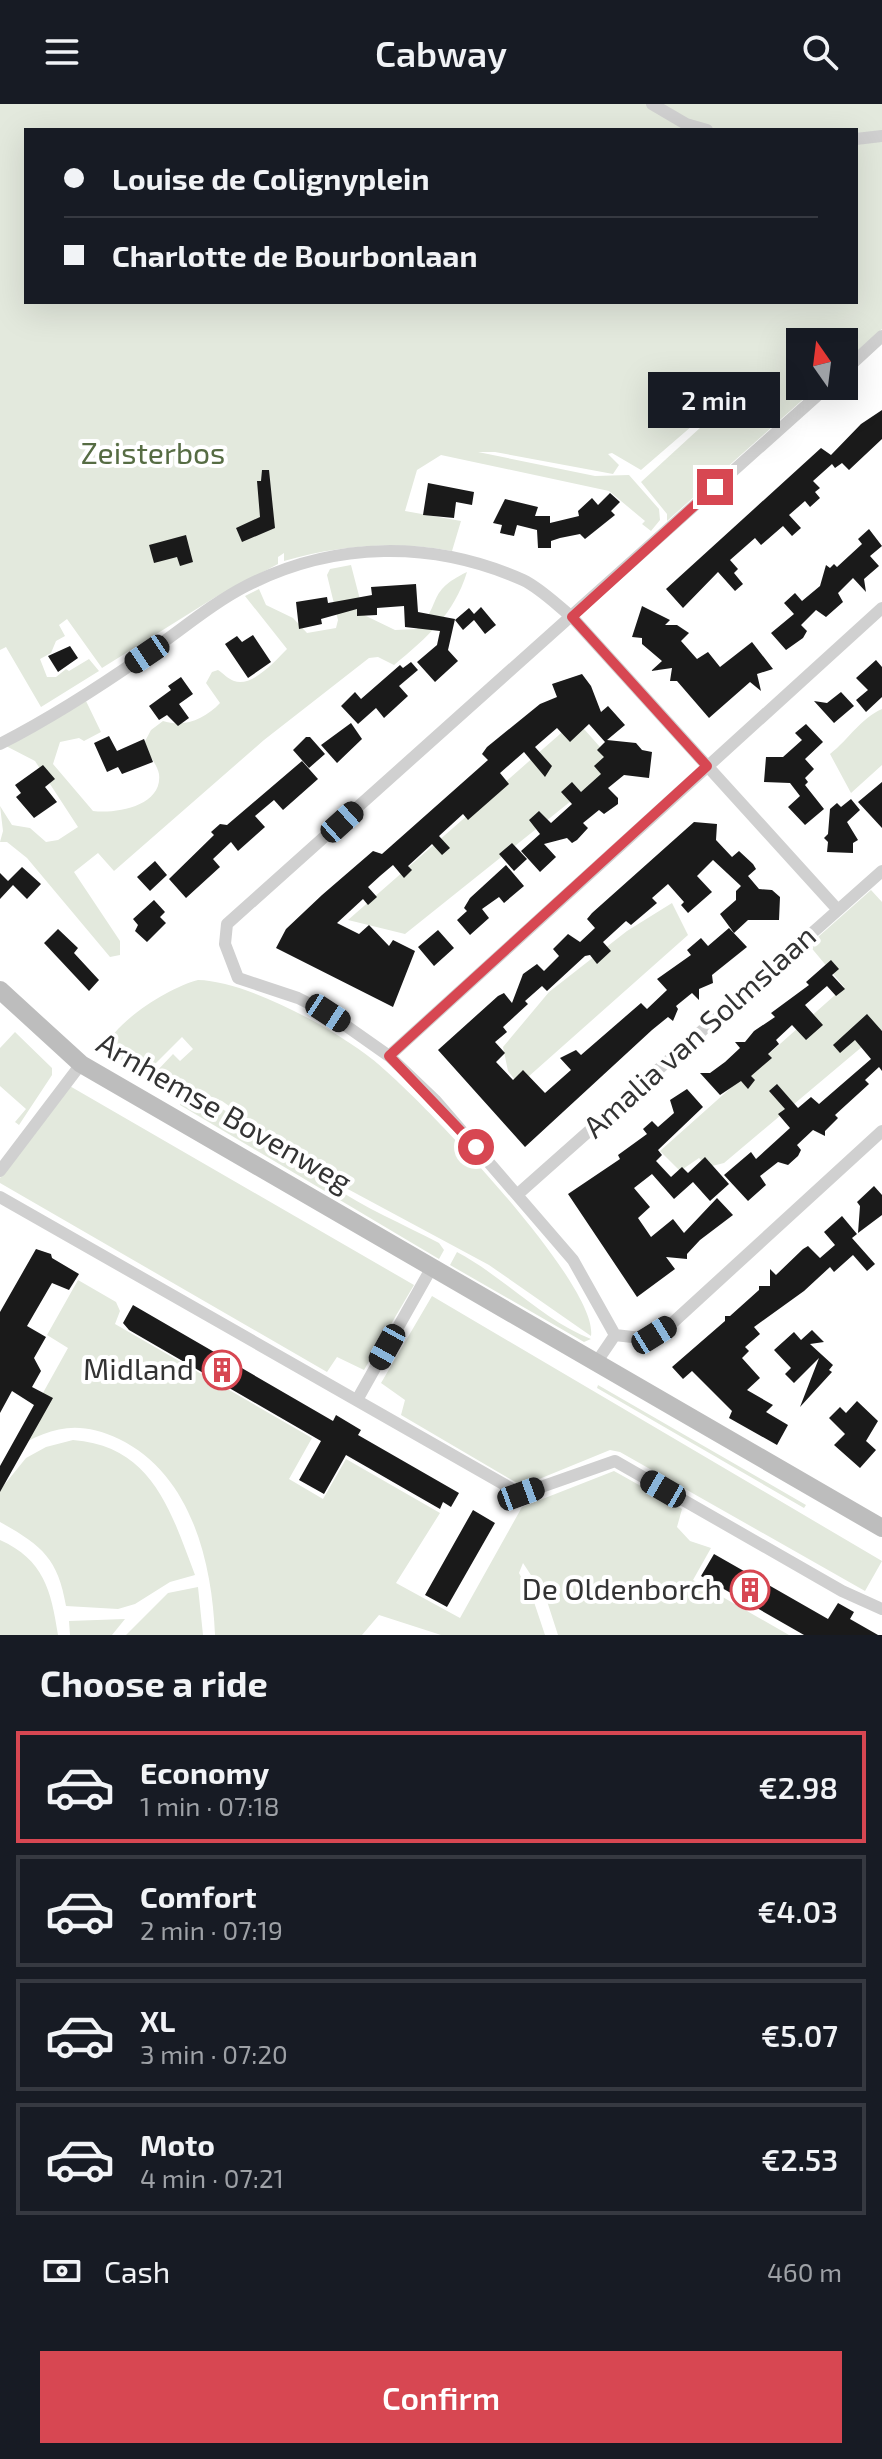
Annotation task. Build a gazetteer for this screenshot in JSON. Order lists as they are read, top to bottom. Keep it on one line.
{"streets":{"main road":["Arnhemse Bovenweg"],"street":["Amalia van Solmslaan"]},"parks":["Zeisterbos"],"places":{"building":["Midland","De Oldenborch"]},"north":"top","page":{"header":"Cabway","banner":["Louise de Colignyplein","Charlotte de Bourbonlaan"],"bubble":"2 min","heading":"Choose a ride","list":[{"name":"Economy","note":"1 min · 07:18","value":"€2.98"},{"name":"Comfort","note":"2 min · 07:19","value":"€4.03"},{"name":"XL","note":"3 min · 07:20","value":"€5.07"},{"name":"Moto","note":"4 min · 07:21","value":"€2.53"}],"pay":["Cash","460 m"],"buttons":"Confirm"}}
